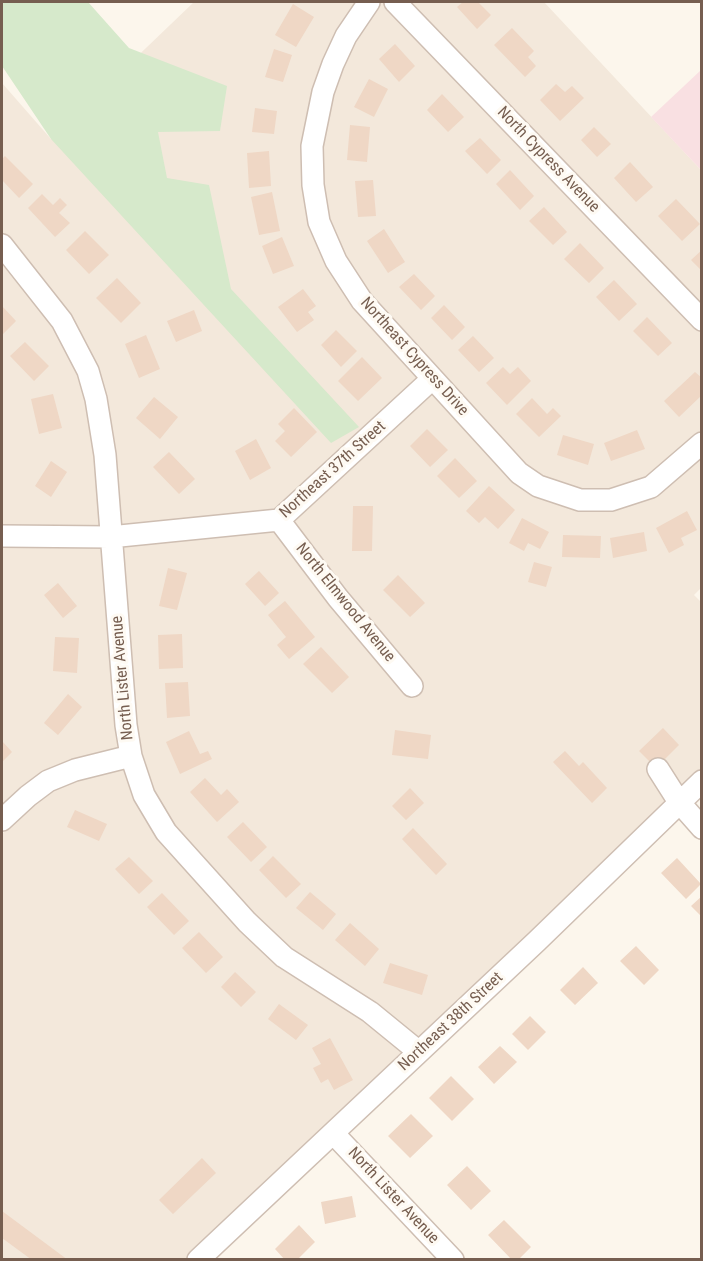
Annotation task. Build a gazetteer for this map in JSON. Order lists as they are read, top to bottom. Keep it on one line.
{"streets":{"street":["North Cypress Avenue","Northeast Cypress Drive","Northeast 37th Street","North Elmwood Avenue","North Lister Avenue","Northeast 38th Street"]},"crossings":[["Northeast Cypress Drive","Northeast 37th Street"],["Northeast 37th Street","North Elmwood Avenue"],["Northeast 37th Street","North Lister Avenue"],["North Lister Avenue","Northeast 38th Street"]]}
